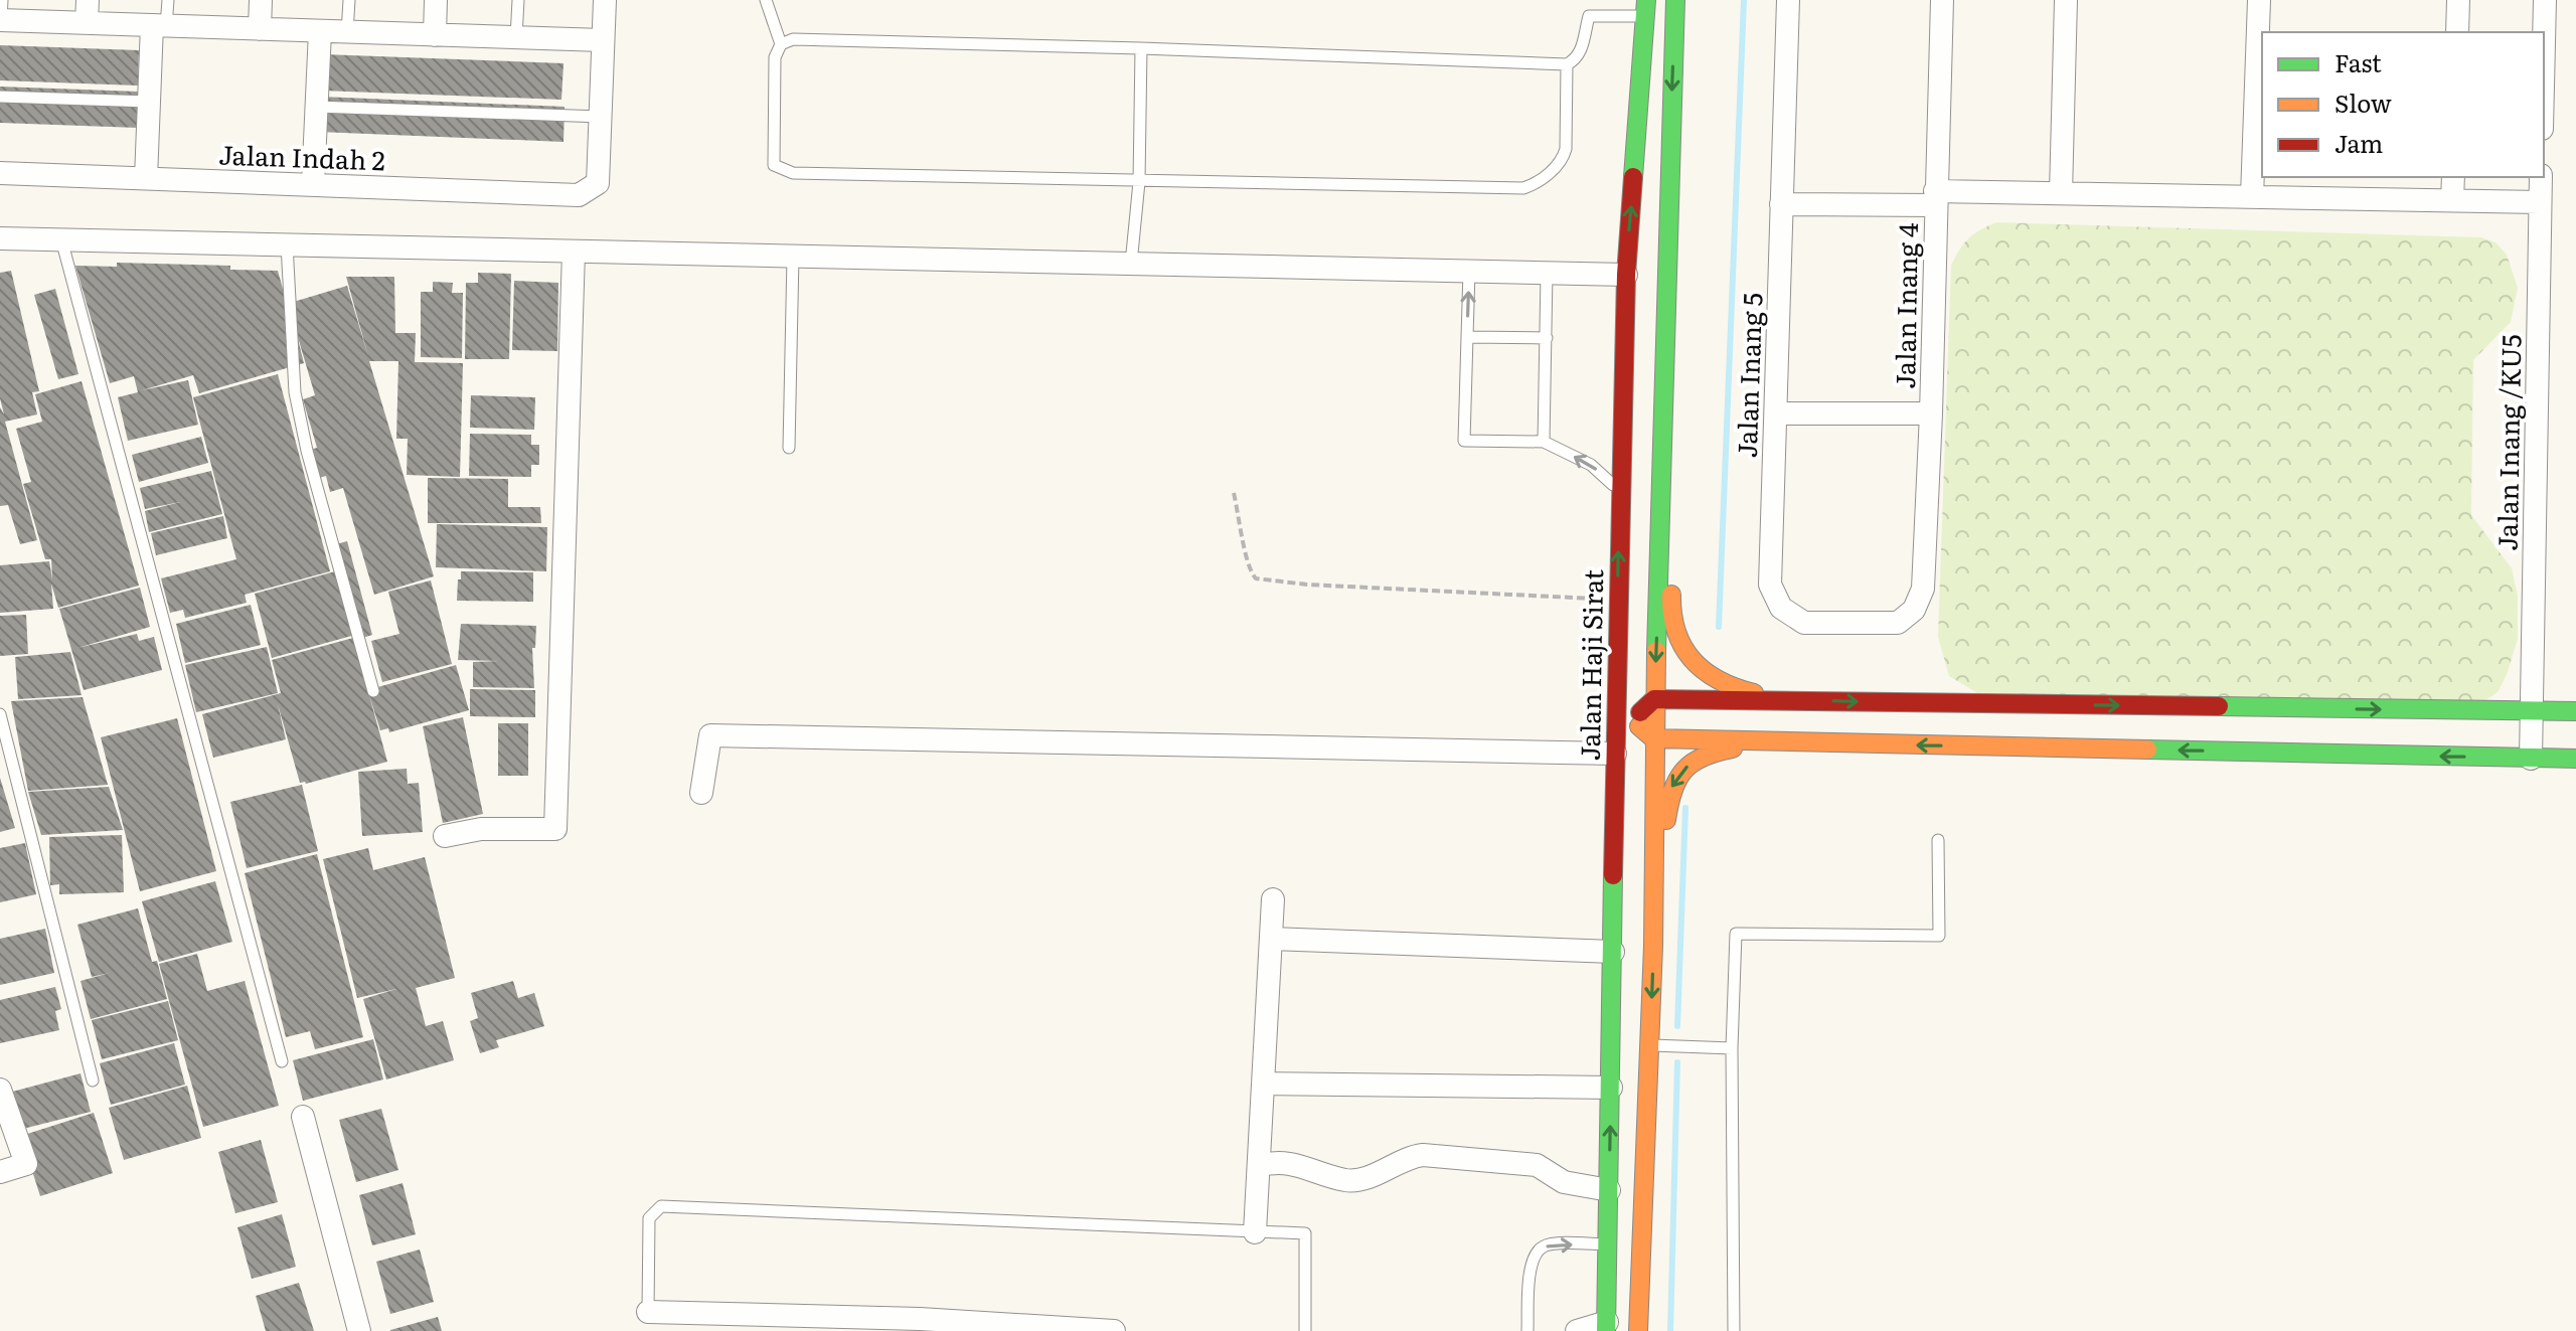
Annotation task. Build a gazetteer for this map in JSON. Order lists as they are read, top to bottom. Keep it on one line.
{"streets":{"main road":["Jalan Haji Sirat"],"street":["Jalan Indah 2","Jalan Inang 4","Jalan Inang 5","Jalan Inang /KU5"]},"crossings":[["Jalan Inang 4","Jalan Inang 5"]],"legend":["Fast","Slow","Jam"]}
